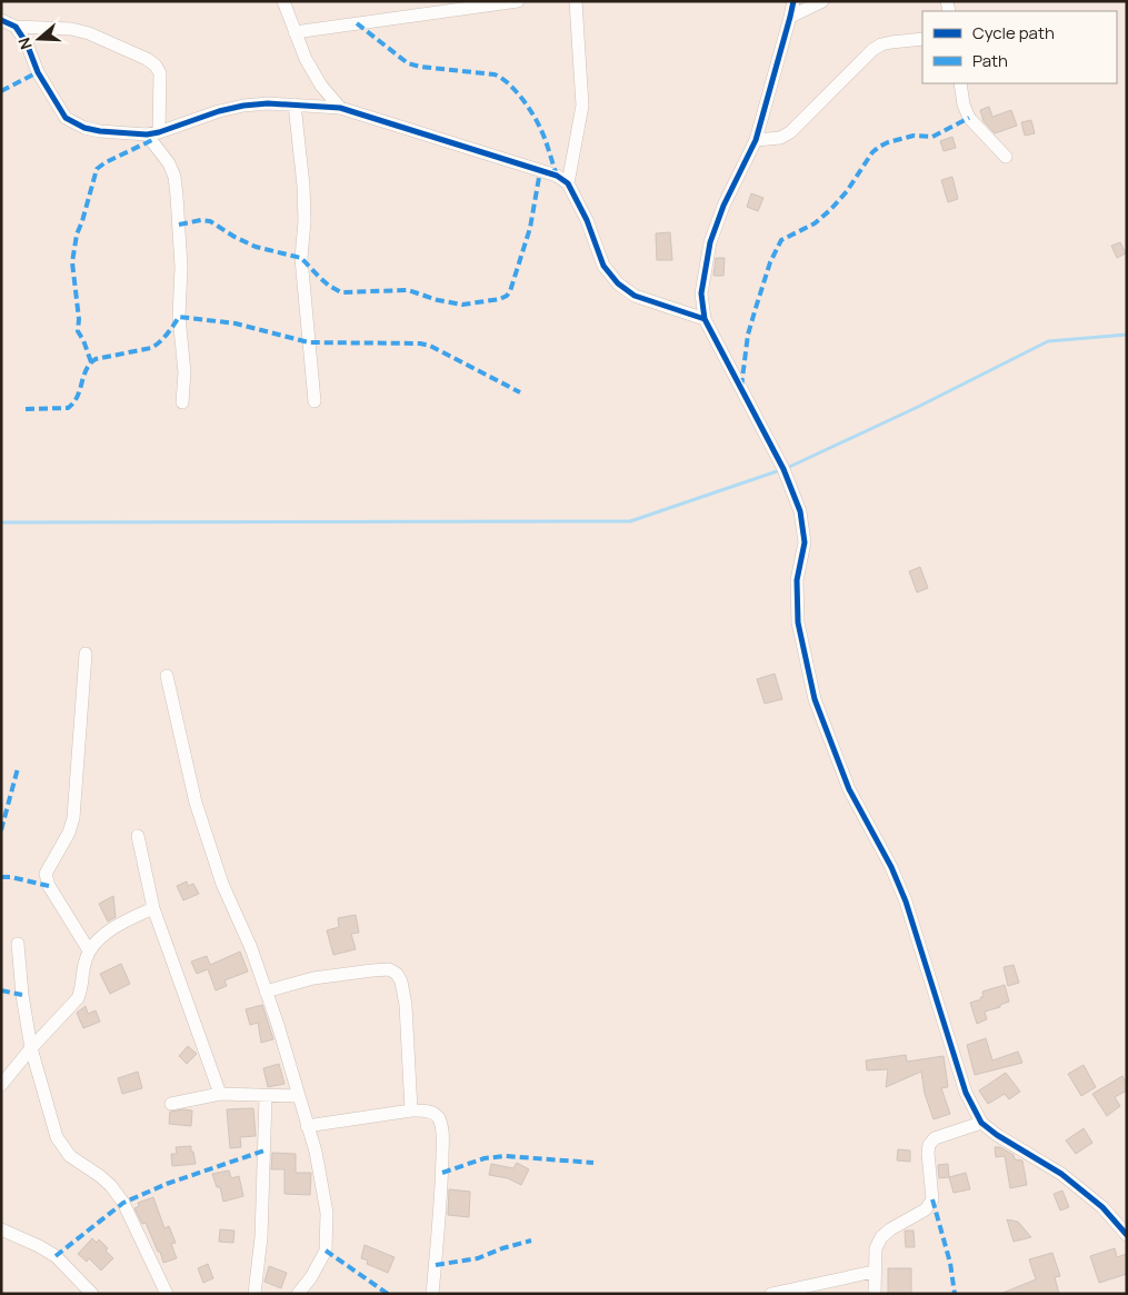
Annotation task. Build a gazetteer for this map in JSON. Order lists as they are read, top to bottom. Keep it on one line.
{"legend":["Cycle path","Path"],"north":"left"}
